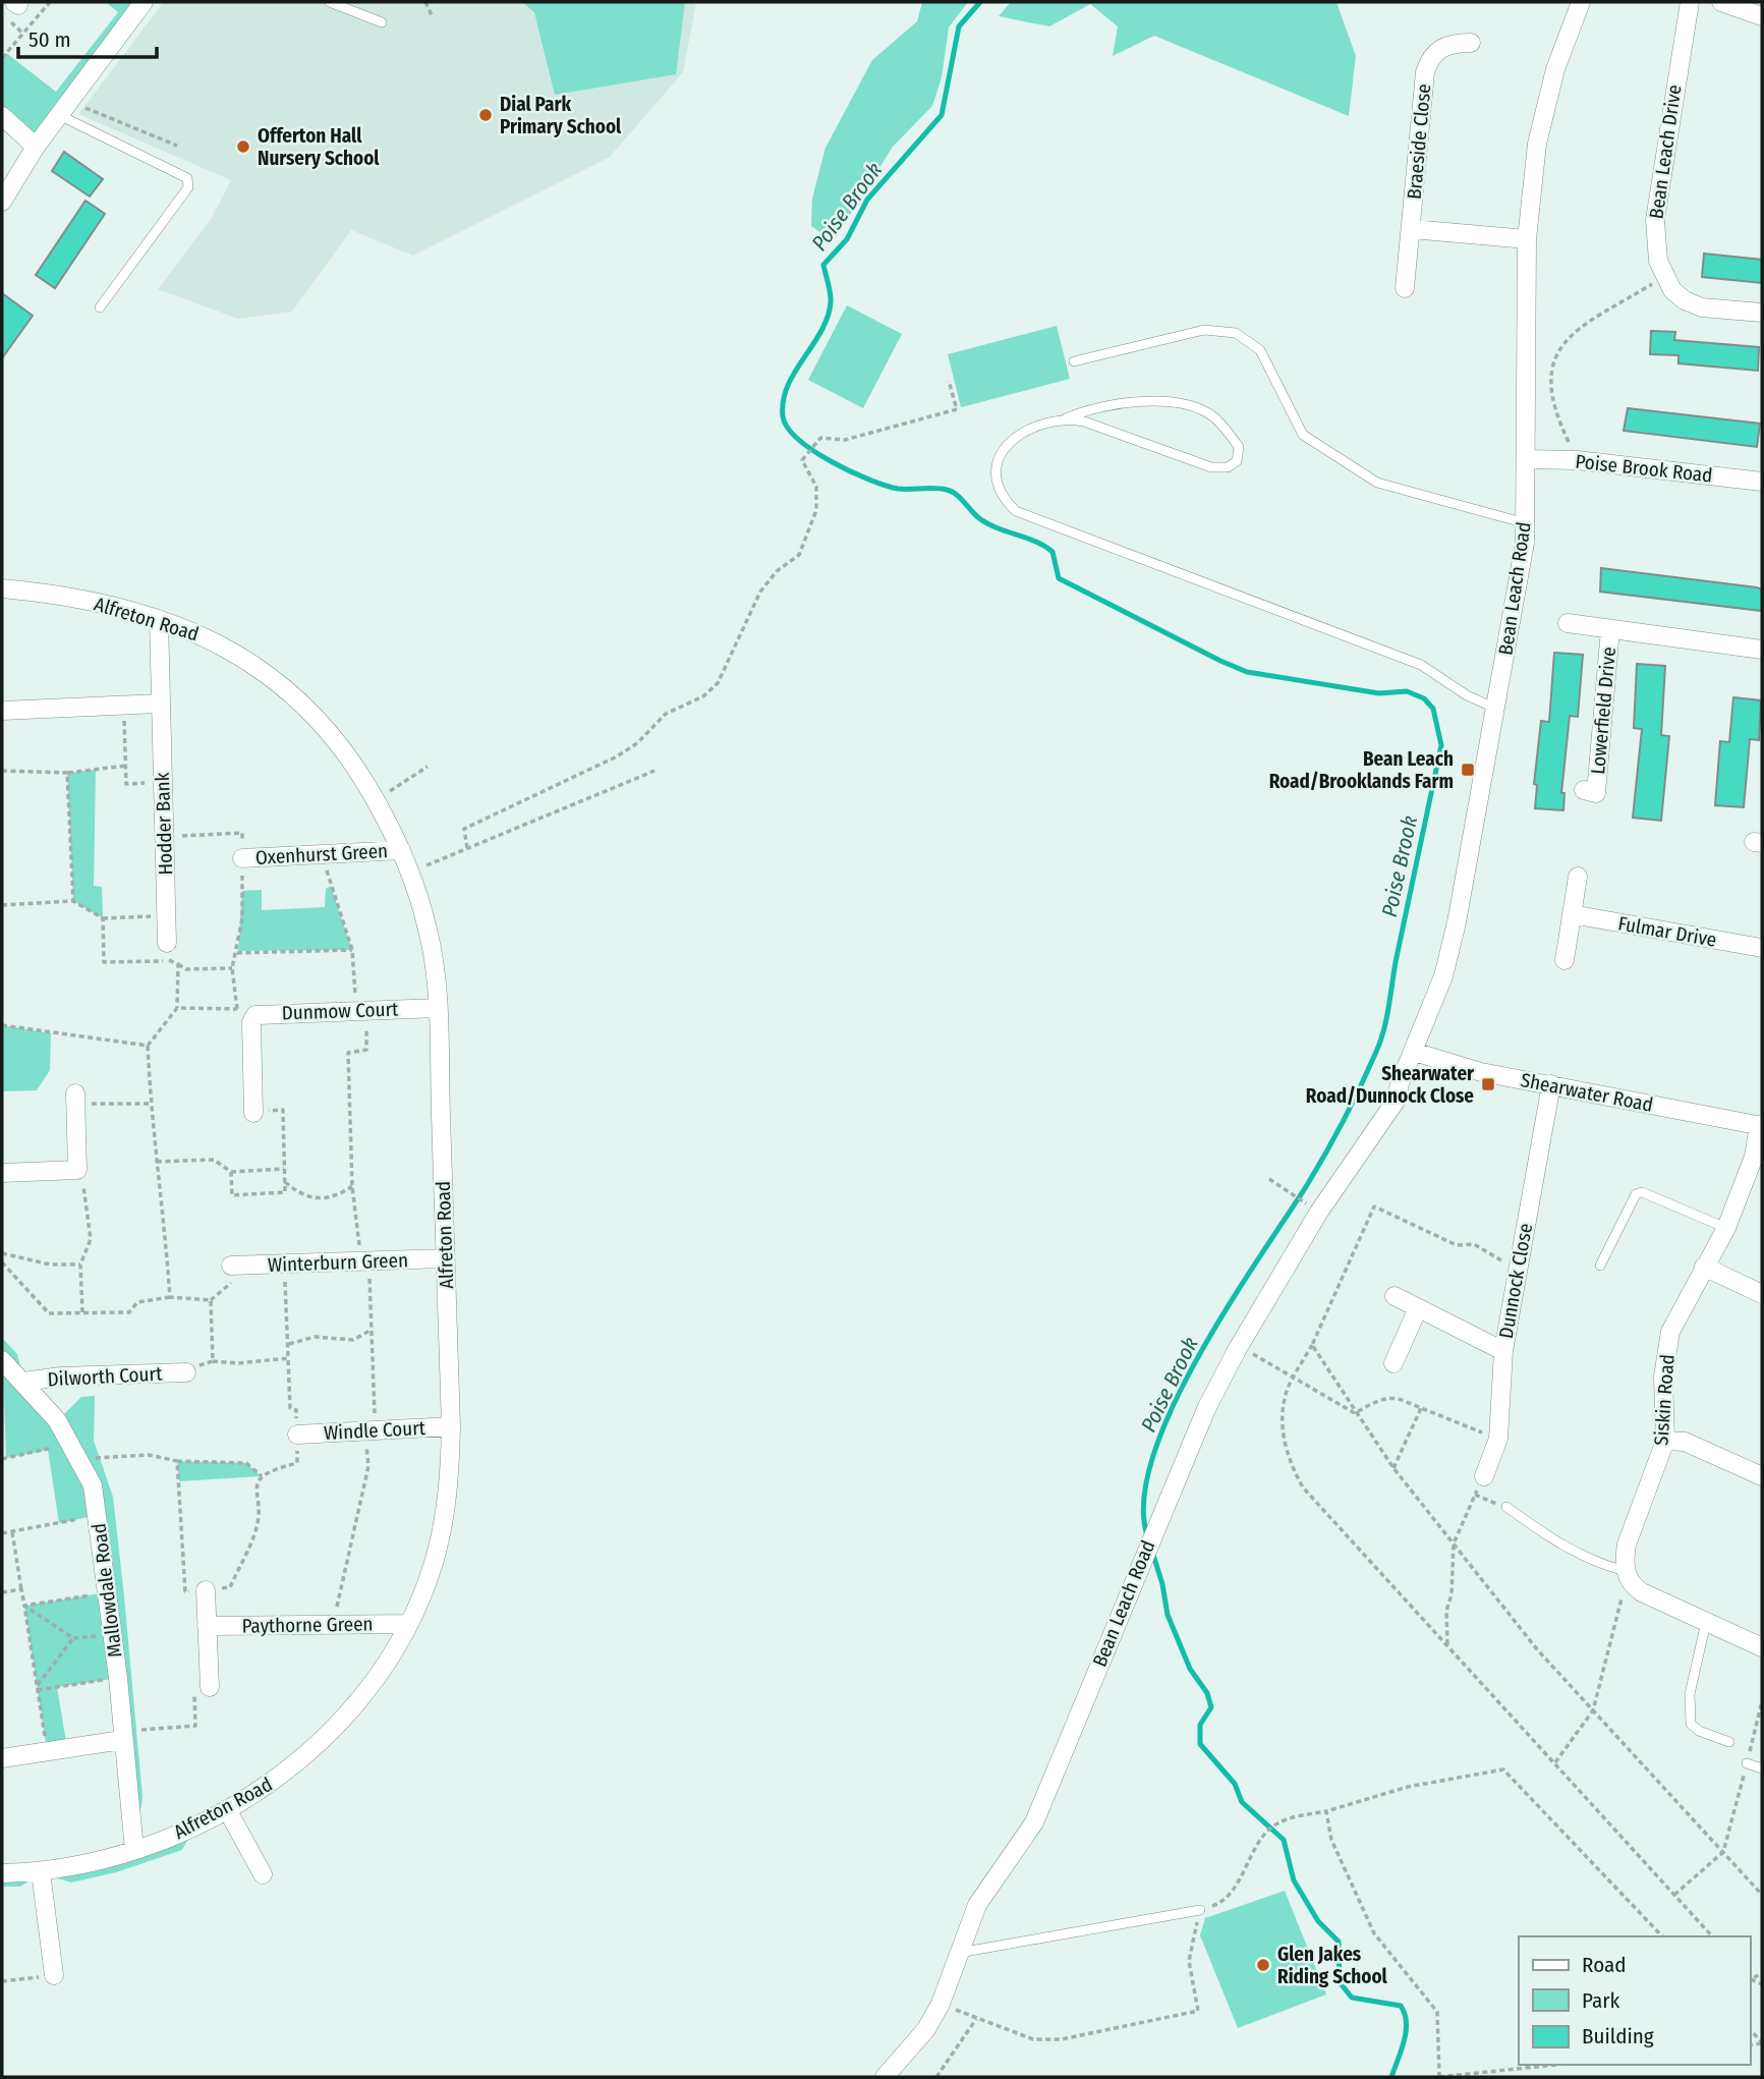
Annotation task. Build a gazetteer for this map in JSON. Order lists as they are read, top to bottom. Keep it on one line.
{"streets":{"street":["Braeside Close","Bean Leach Drive","Poise Brook Road","Bean Leach Road","Alfreton Road","Lowerfield Drive","Hodder Bank","Oxenhurst Green","Fulmar Drive","Dunmow Court","Shearwater Road","Winterburn Green","Dunnock Close","Dilworth Court","Siskin Road","Windle Court","Mallowdale Road","Paythorne Green"]},"crossings":[["Poise Brook Road","Bean Leach Road"],["Bean Leach Road","Shearwater Road"],["Alfreton Road","Hodder Bank"],["Alfreton Road","Oxenhurst Green"],["Alfreton Road","Dunmow Court"],["Alfreton Road","Winterburn Green"],["Alfreton Road","Windle Court"],["Alfreton Road","Mallowdale Road"],["Alfreton Road","Paythorne Green"],["Shearwater Road","Dunnock Close"],["Shearwater Road","Siskin Road"],["Dilworth Court","Mallowdale Road"]],"water":["Poise Brook"],"places":{"other":["Dial Park Primary School","Offerton Hall Nursery School","Glen Jakes Riding School"],"transit":["Bean Leach Road/Brooklands Farm","Shearwater Road/Dunnock Close"]},"legend":["Road","Park","Building"],"scale_bar":"50 m"}
